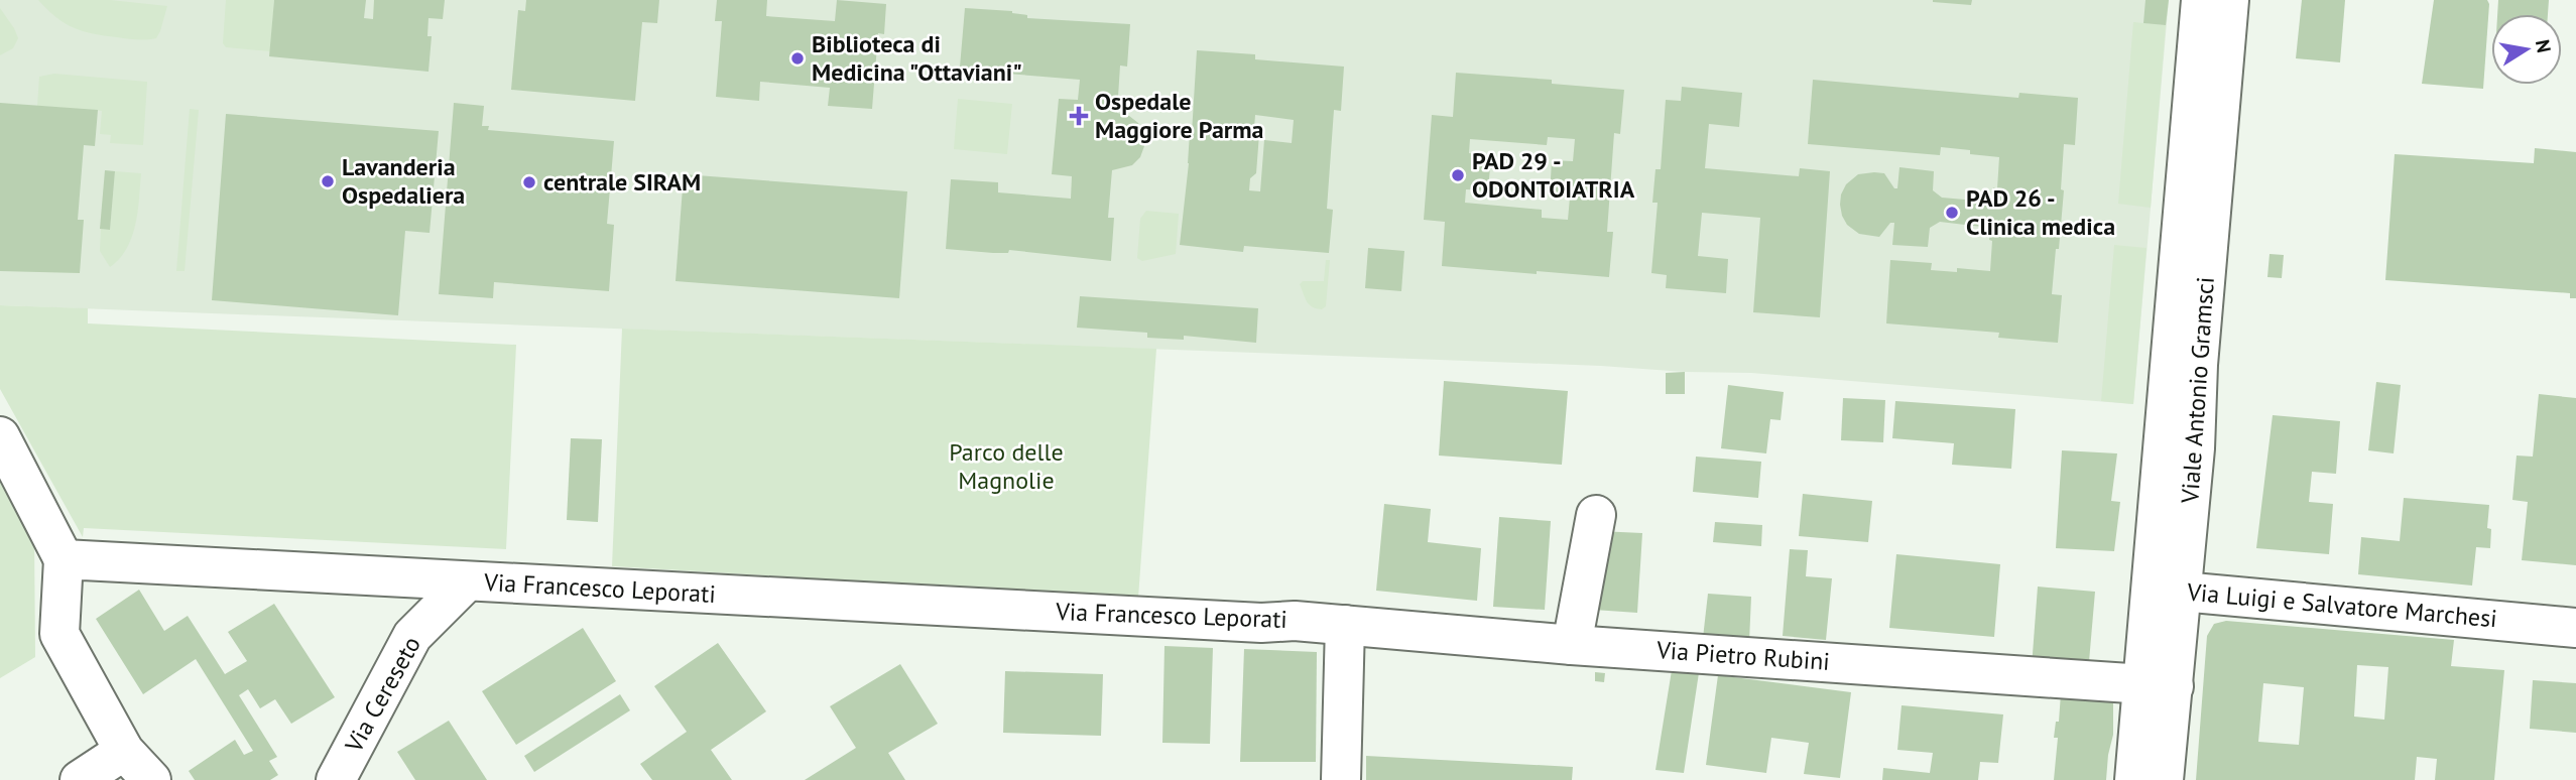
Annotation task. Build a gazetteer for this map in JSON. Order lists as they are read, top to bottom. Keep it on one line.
{"streets":{"street":["Viale Antonio Gramsci","Via Francesco Leporati","Via Luigi e Salvatore Marchesi","Via Pietro Rubini","Via Cereseto"]},"crossings":[["Viale Antonio Gramsci","Via Luigi e Salvatore Marchesi"],["Viale Antonio Gramsci","Via Pietro Rubini"],["Via Francesco Leporati","Via Pietro Rubini"],["Via Francesco Leporati","Via Cereseto"]],"parks":["Parco delle Magnolie"],"places":{"other":["Biblioteca di Medicina \"Ottaviani\"","PAD 29 - ODONTOIATRIA","Lavanderia Ospedaliera","centrale SIRAM","PAD 26 - Clinica medica"],"health":["Ospedale Maggiore Parma"]},"north":"right"}
